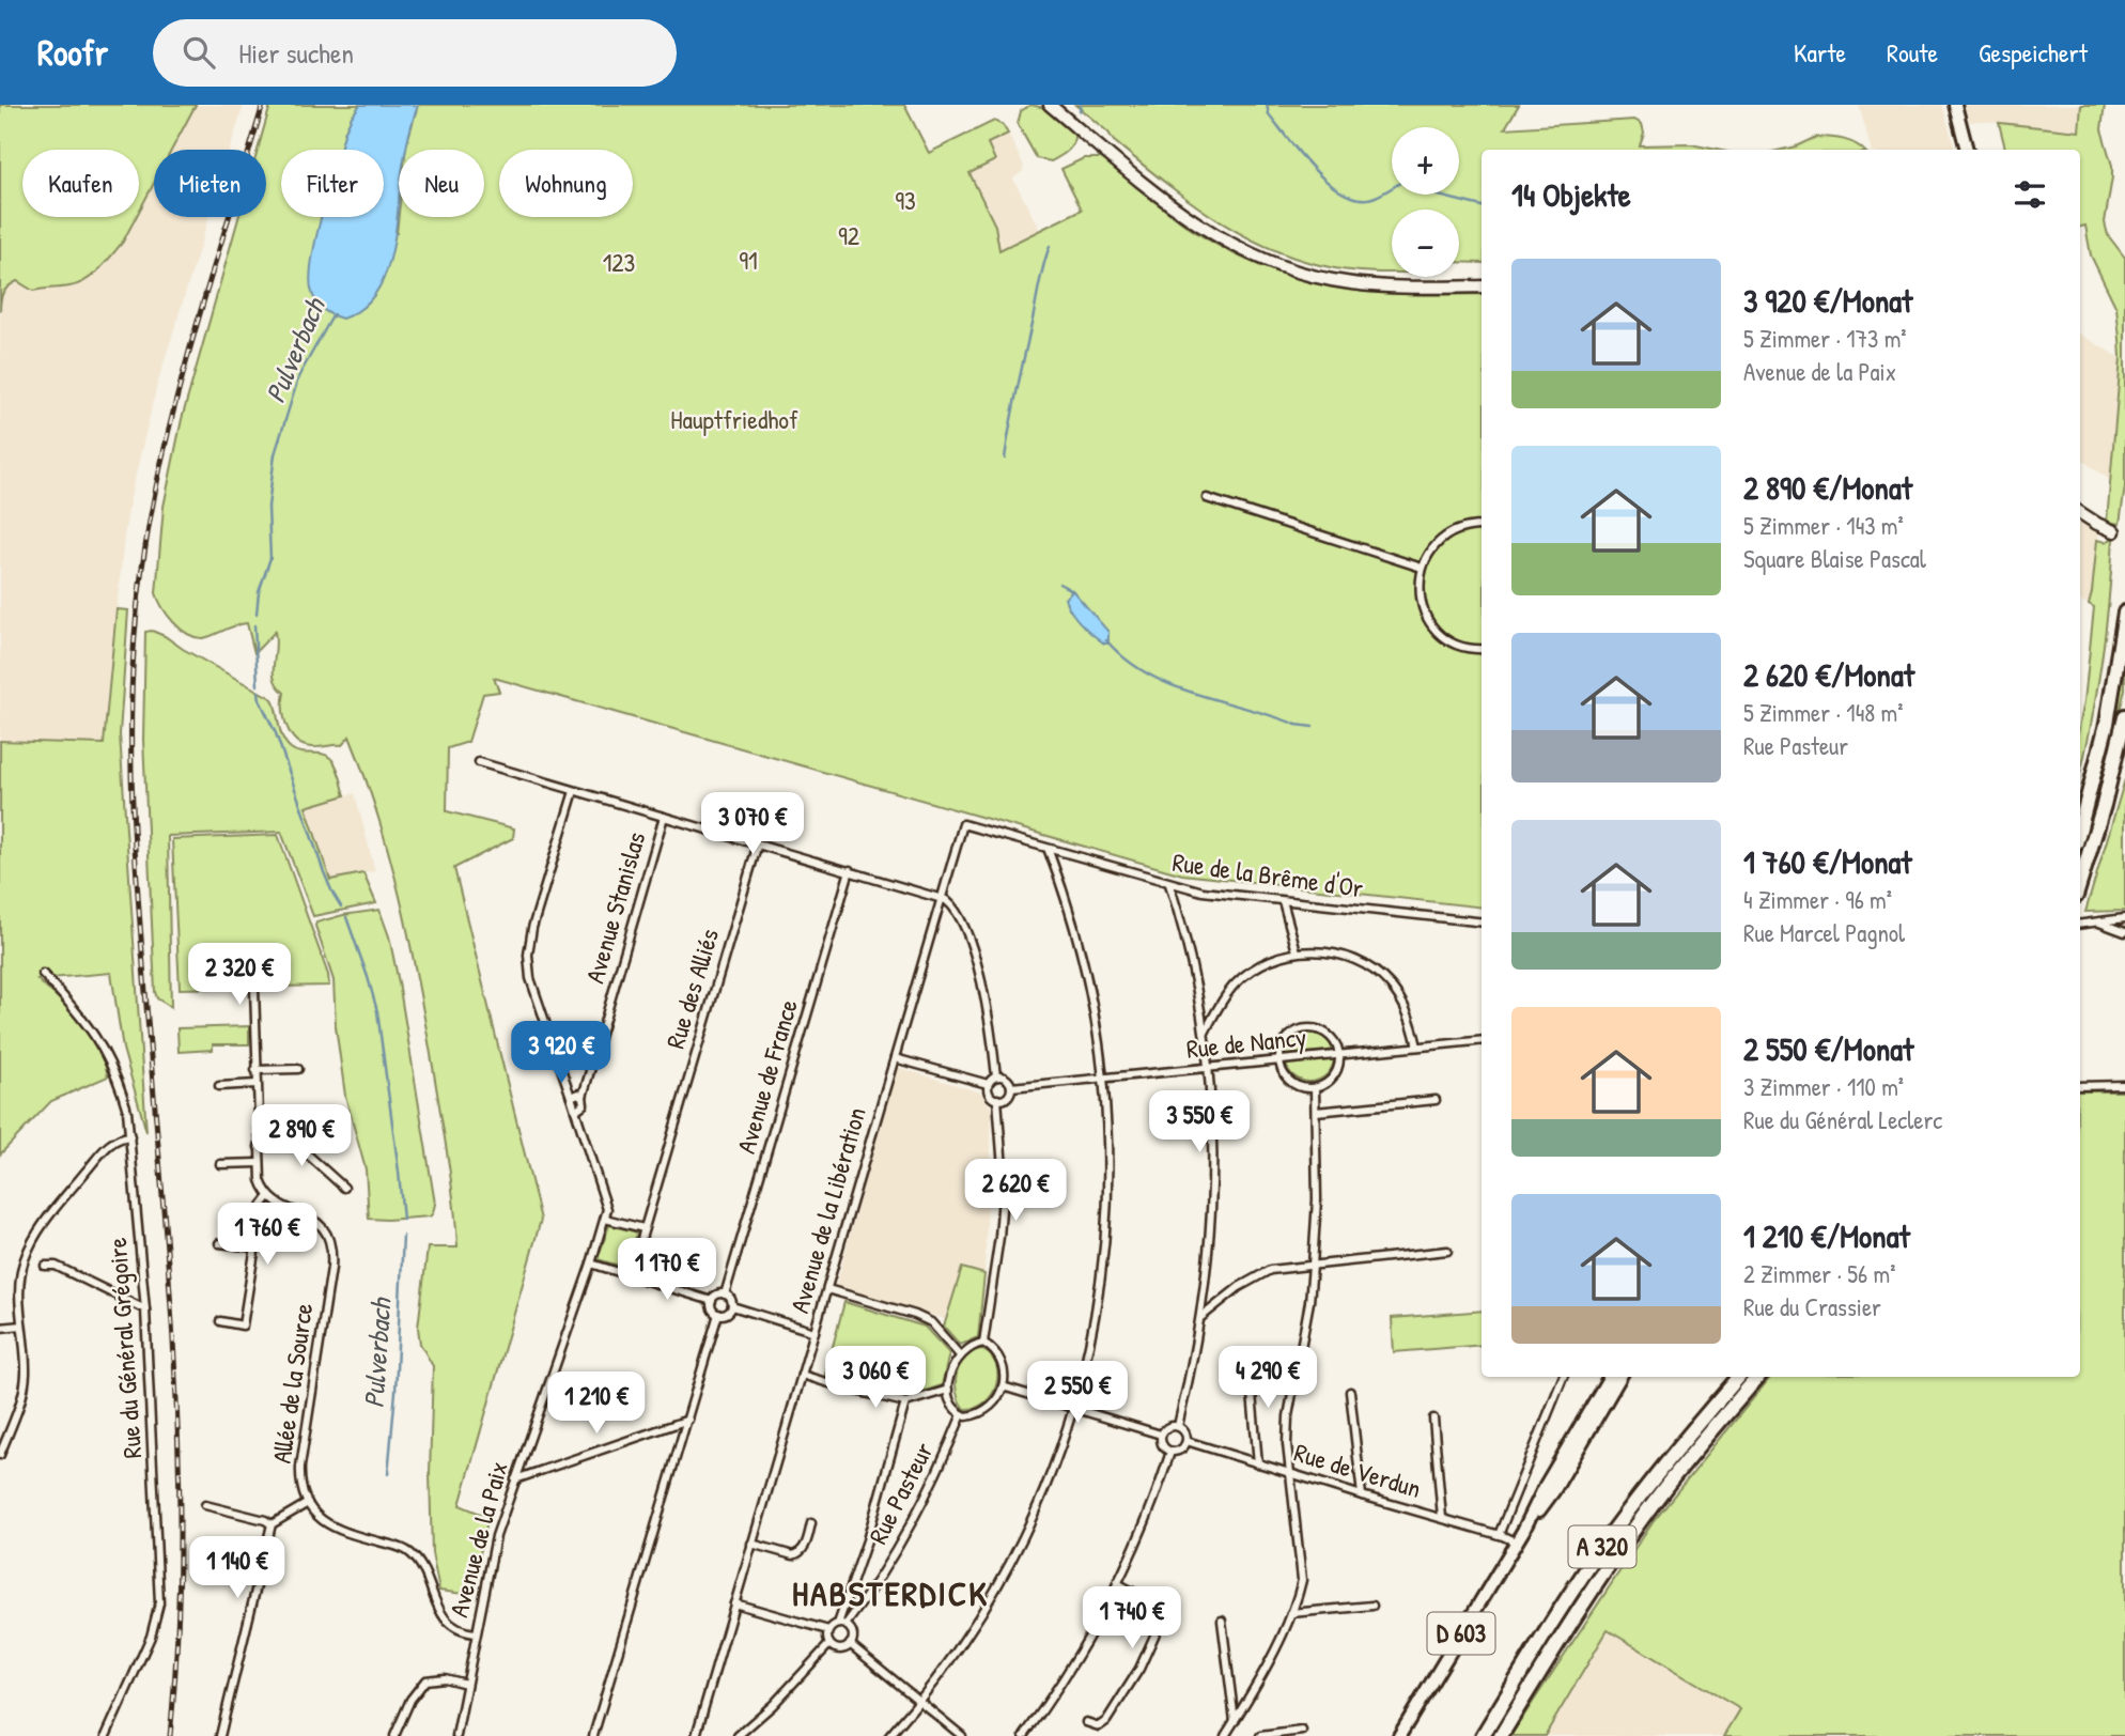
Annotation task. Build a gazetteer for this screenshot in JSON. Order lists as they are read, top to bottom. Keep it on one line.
{"streets":{"highway":["A 320"],"main road":["D 603"],"street":["Rue de la Brême d'Or","Avenue Stanislas","Rue des Alliés","Rue de Nancy","Avenue de France","Avenue de la Libération","Rue du Général Grégoire","Allée de la Source","Rue de Verdun","Rue Pasteur","Avenue de la Paix"]},"crossings":[["Rue de la Brême d'Or","Avenue de la Libération"],["Rue de Verdun","D 603"]],"districts":["HABSTERDICK"],"water":["Pulverbach"],"parks":["93","92","91","123","Hauptfriedhof"],"page":{"header":"Roofr","search":"Hier suchen","nav":["Karte","Route","Gespeichert"],"map_buttons":["+","−"],"chip":["Kaufen","Mieten","Filter","Neu","Wohnung"],"heading":"14 Objekte","list":[{"name":"3 920 €/Monat","note":"5 Zimmer · 173 m² · Avenue de la Paix"},{"name":"2 890 €/Monat","note":"5 Zimmer · 143 m² · Square Blaise Pascal"},{"name":"2 620 €/Monat","note":"5 Zimmer · 148 m² · Rue Pasteur"},{"name":"1 760 €/Monat","note":"4 Zimmer · 96 m² · Rue Marcel Pagnol"},{"name":"2 550 €/Monat","note":"3 Zimmer · 110 m² · Rue du Général Leclerc"},{"name":"1 210 €/Monat","note":"2 Zimmer · 56 m² · Rue du Crassier"}],"price":["3 070 €","2 320 €","3 920 €","3 550 €","2 890 €","2 620 €","1 760 €","1 170 €","3 060 €","4 290 €","2 550 €","1 210 €","1 140 €","1 740 €"]}}
